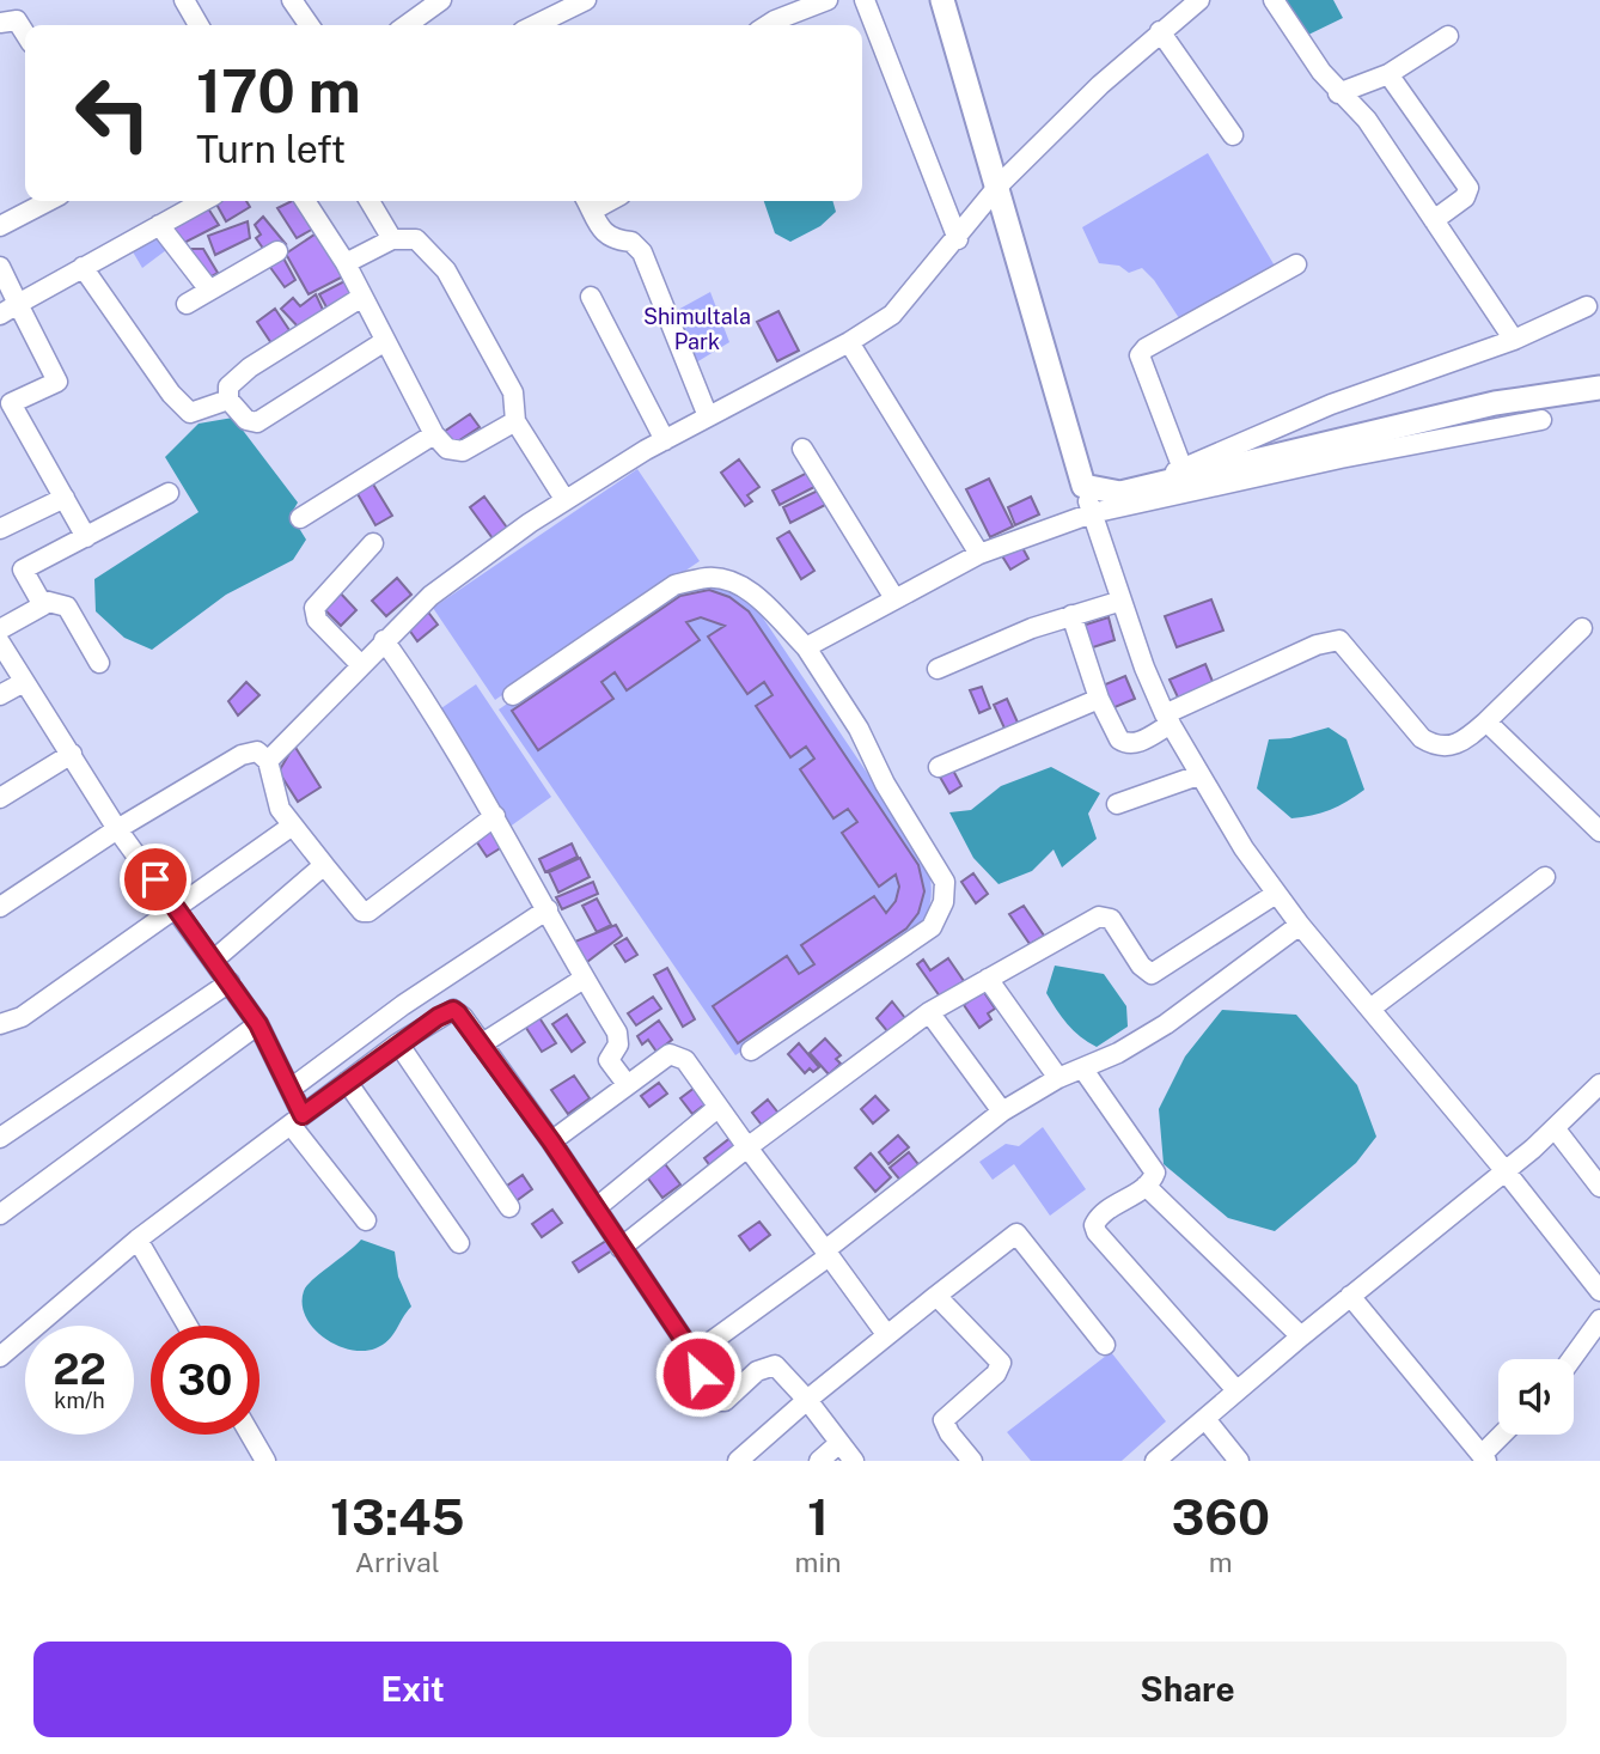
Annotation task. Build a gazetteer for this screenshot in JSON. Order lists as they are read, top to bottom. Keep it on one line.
{"parks":["Shimultala Park"],"page":{"turn":["170 m","Turn left"],"speed":"22 km/h","limit":"30","eta":["13:45","Arrival","1","min","360","m"],"buttons":["Exit","Share"]}}
